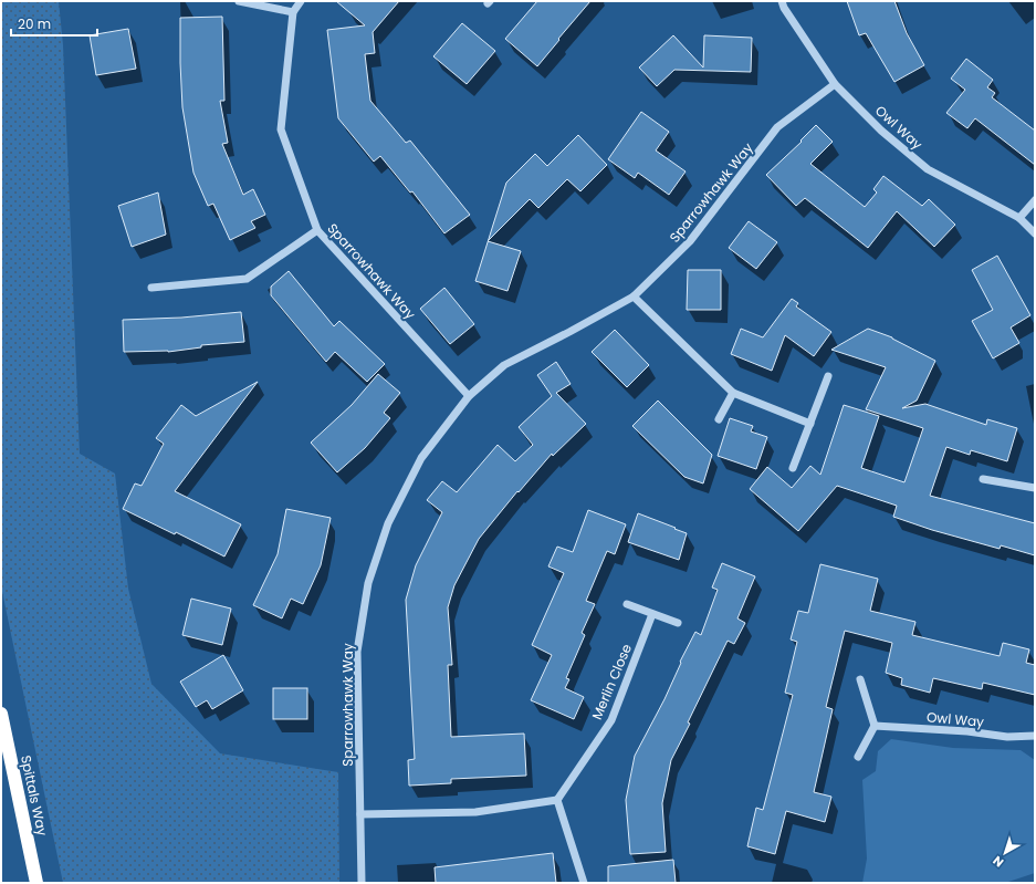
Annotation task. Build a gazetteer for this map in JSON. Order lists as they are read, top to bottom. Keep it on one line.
{"streets":{"highway":["Spittals Way"],"street":["Owl Way","Sparrowhawk Way","Merlin Close"]},"crossings":[["Owl Way","Sparrowhawk Way"]],"scale_bar":"20 m","north":"bottom left"}
